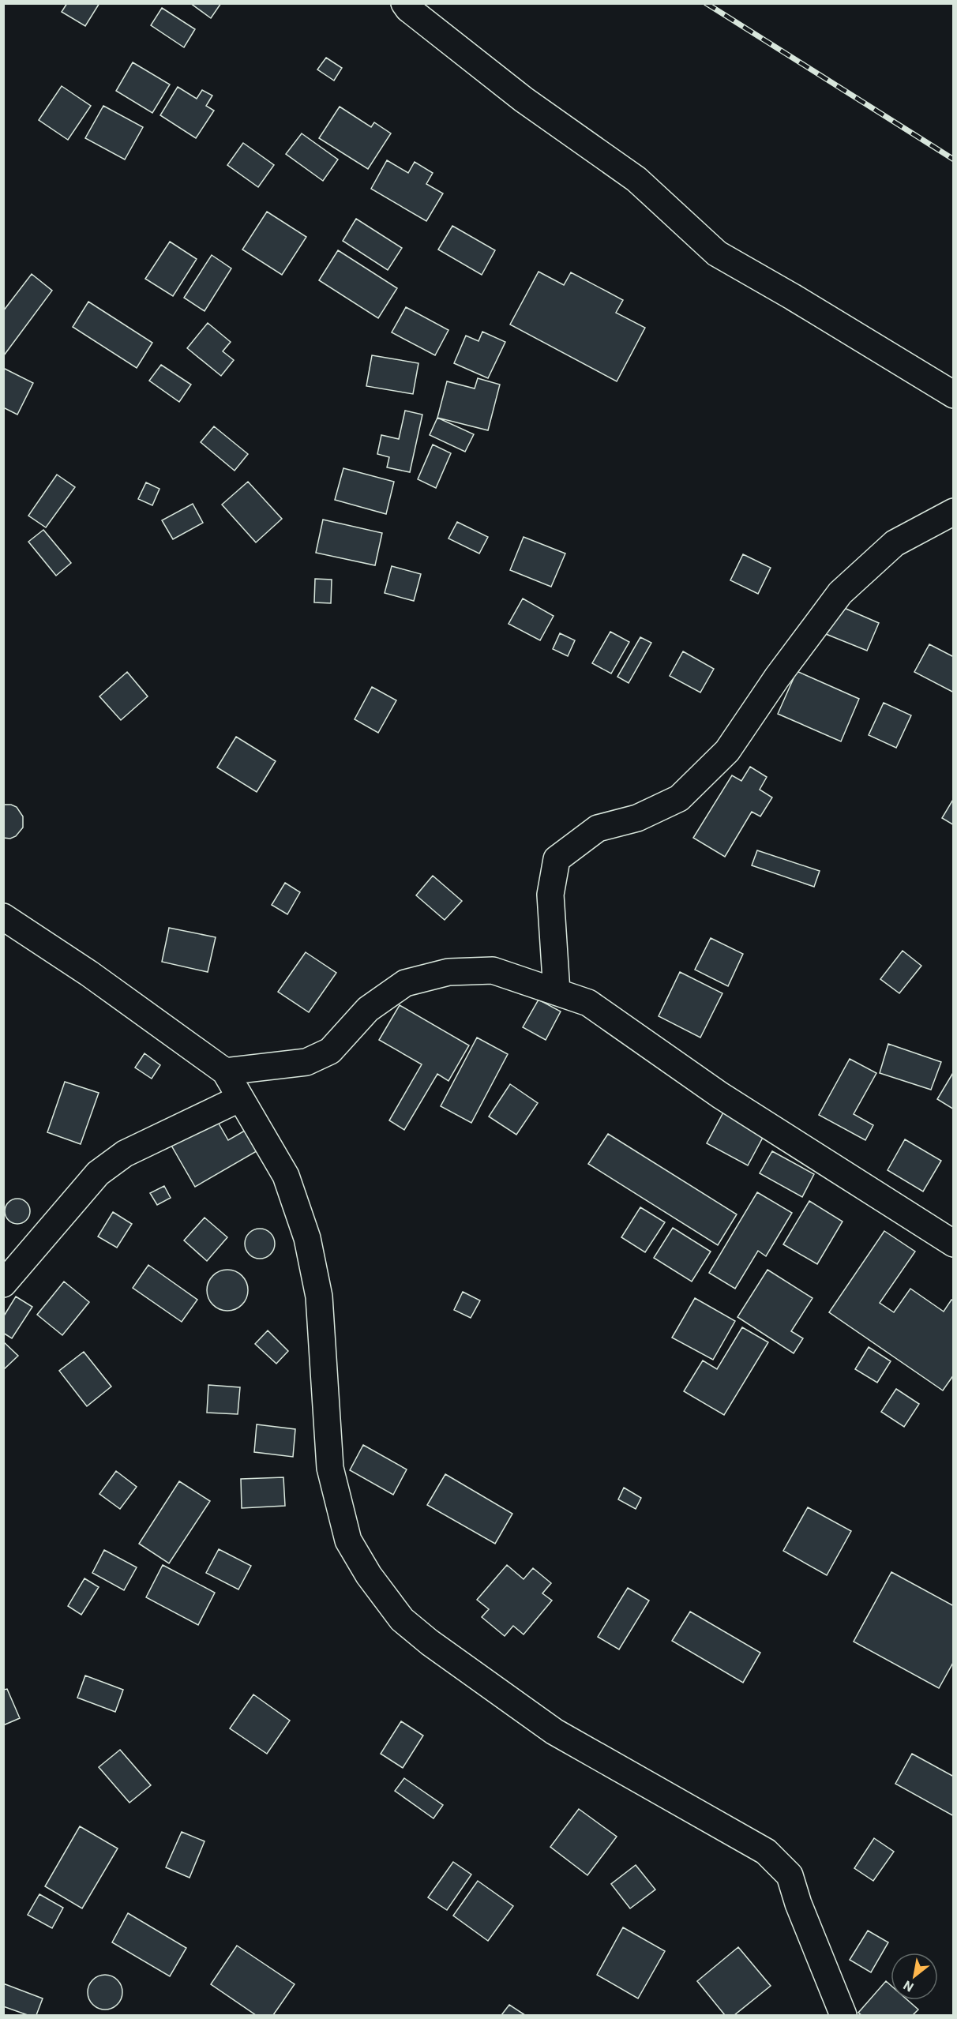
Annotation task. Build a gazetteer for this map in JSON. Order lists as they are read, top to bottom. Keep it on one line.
{"north":"bottom left"}
